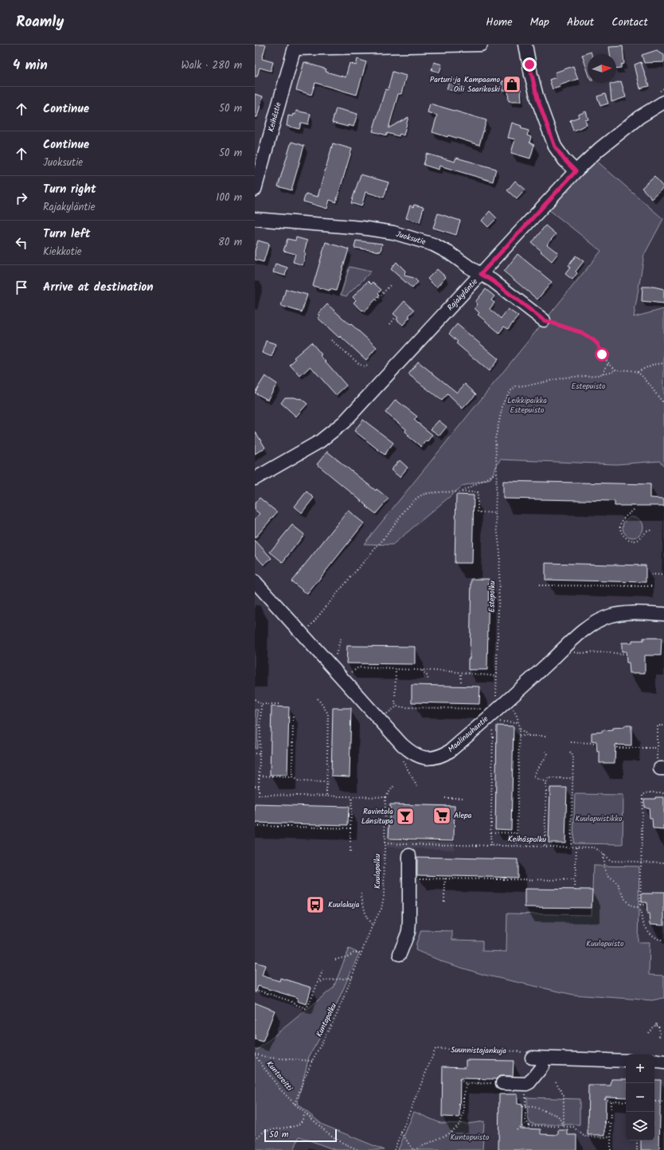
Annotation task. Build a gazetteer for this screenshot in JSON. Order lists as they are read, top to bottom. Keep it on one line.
{"streets":{"street":["Keihästie","Juoksutie","Rajakyläntie","Maalinauhantie"],"path":["Estepolku","Keihäspolku","Kuulapolku","Kuntopolku","Suunnistajankuja","Kuntoreitti"]},"crossings":[["Juoksutie","Rajakyläntie"],["Keihäspolku","Kuulapolku"],["Kuulapolku","Kuntopolku"],["Kuntopolku","Kuntoreitti"]],"parks":["Estepuisto","Leikkipaikka Estepuisto","Kuulapuistikko","Kuulapuisto","Kuntopuisto"],"places":{"shop":["Parturi ja Kampaamo Oili Saarikoski"],"supermarket":["Alepa"],"bar":["Ravintola Länsitupa"],"bus stop":["Kuulakuja"]},"scale_bar":"50 m","north":"right","page":{"header":"Roamly","nav":["Home","Map","About","Contact"],"heading":["4 min","Walk · 280 m"],"list":[["Continue","50 m"],["Continue","Juoksutie","50 m"],["Turn right","Rajakyläntie","100 m"],["Turn left","Kiekkotie","80 m"],"Arrive at destination"],"map_buttons":["+","−"],"scale":"50 m"}}
